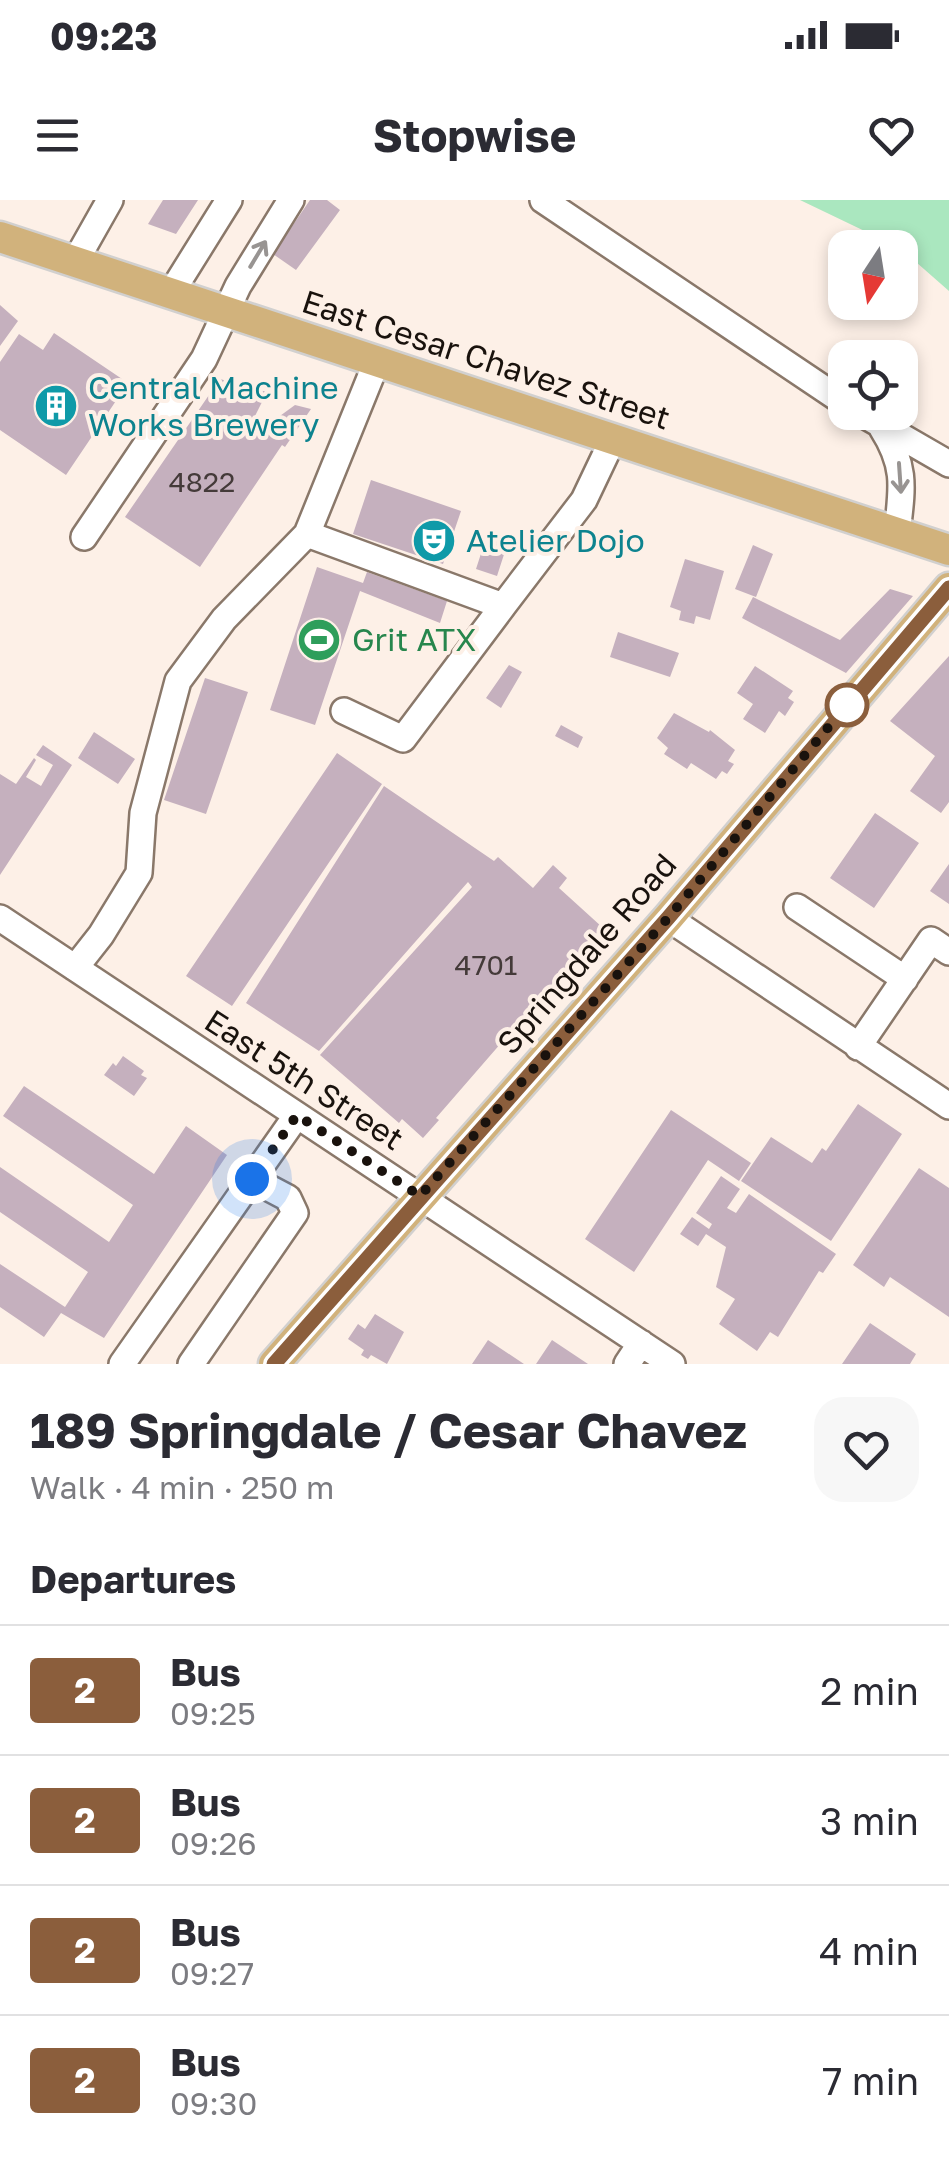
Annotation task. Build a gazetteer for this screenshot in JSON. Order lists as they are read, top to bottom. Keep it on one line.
{"streets":{"main road":["East Cesar Chavez Street","Springdale Road"],"street":["East 5th Street"]},"crossings":[["Springdale Road","East 5th Street"]],"places":{"building":["Central Machine Works Brewery"],"theatre":["Atelier Dojo"],"sports":["Grit ATX"]},"lines":["bus line 2"],"house_numbers":["4822","4701"],"north":"bottom","page":{"status":"09:23","header":"Stopwise","heading":[["189 Springdale / Cesar Chavez","Walk · 4 min · 250 m"],"Departures"],"list":[{"mark":"2","name":"Bus","note":"09:25","value":"2 min"},{"mark":"2","name":"Bus","note":"09:26","value":"3 min"},{"mark":"2","name":"Bus","note":"09:27","value":"4 min"},{"mark":"2","name":"Bus","note":"09:30","value":"7 min"}]}}
